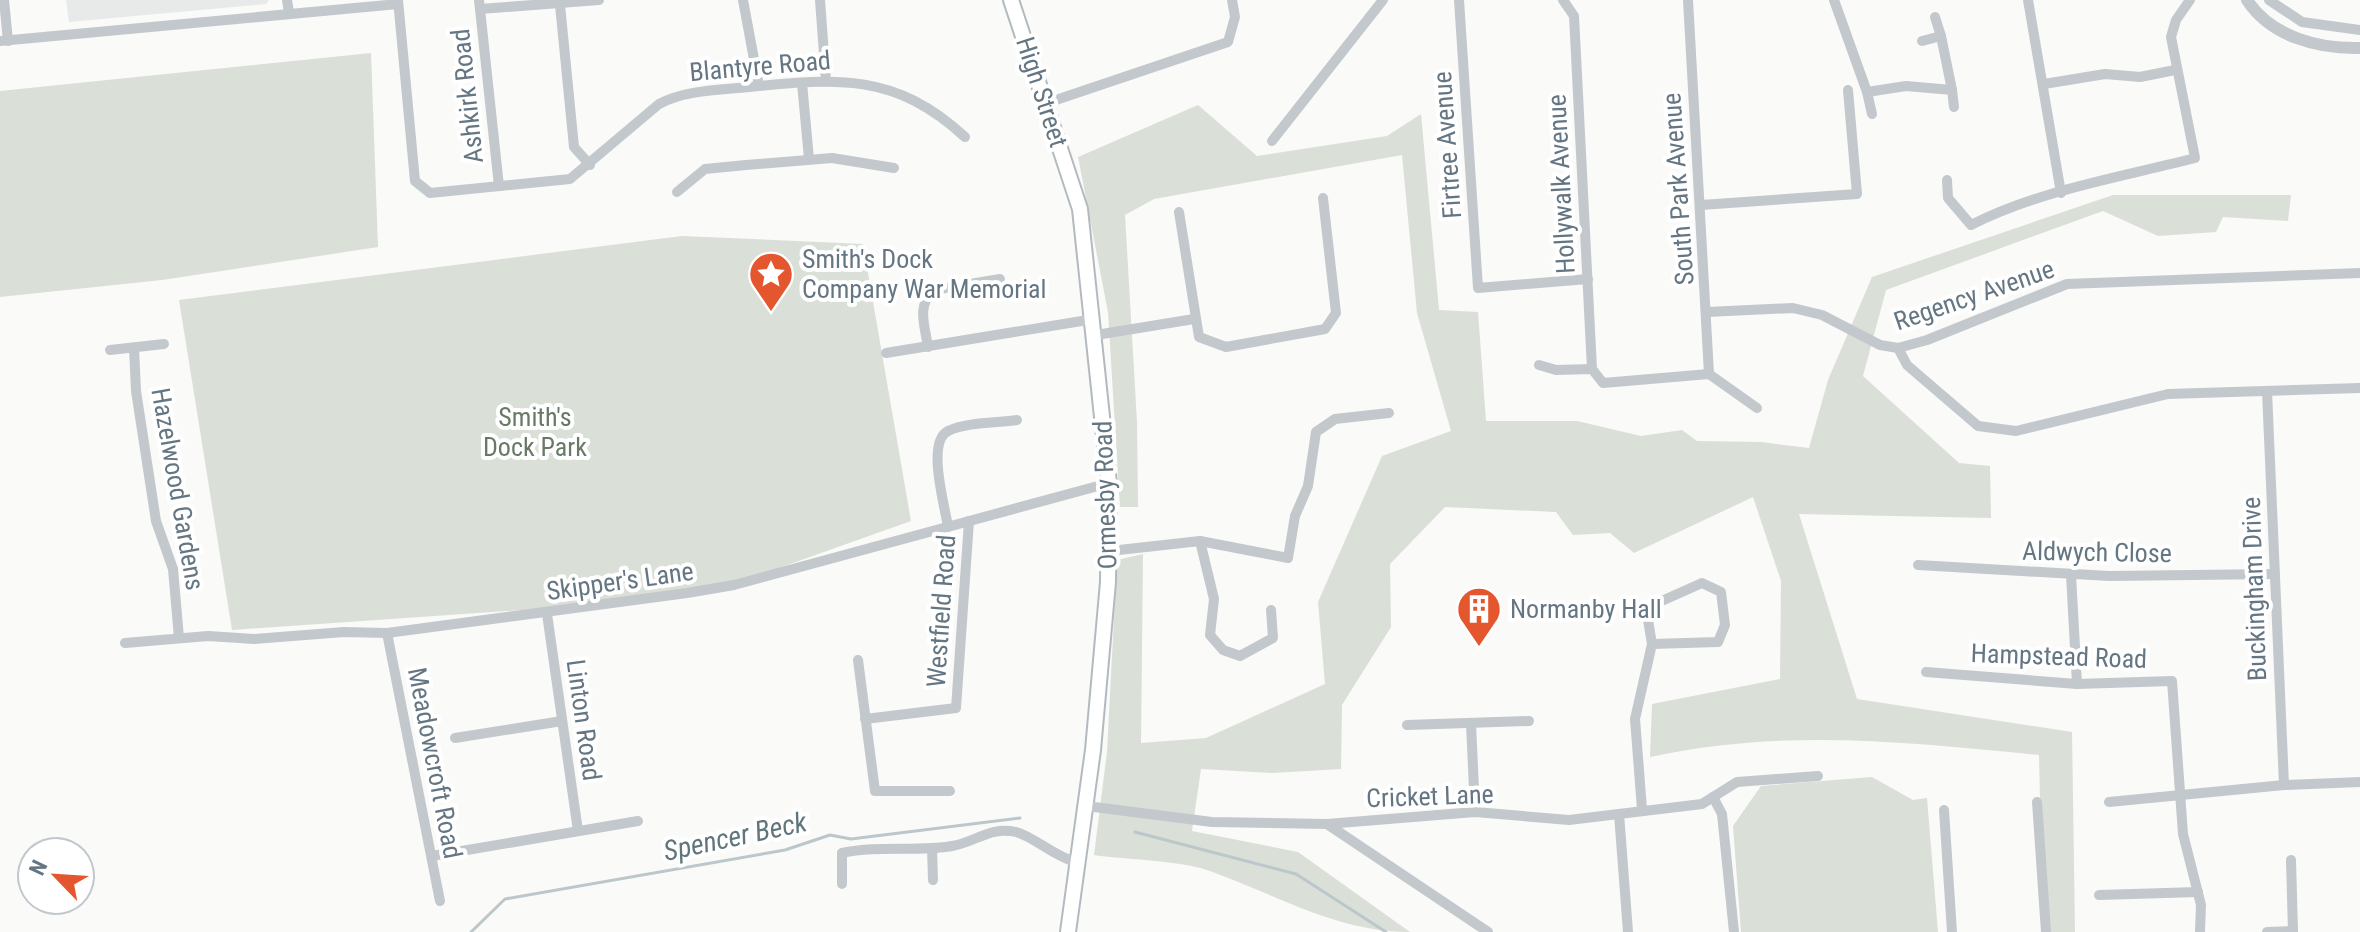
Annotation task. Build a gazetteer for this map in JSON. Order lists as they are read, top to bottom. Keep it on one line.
{"streets":{"main road":["High Street","Ormesby Road"],"street":["Blantyre Road","Ashkirk Road","Firtree Avenue","Hollywalk Avenue","South Park Avenue","Regency Avenue","Hazelwood Gardens","Aldwych Close","Skipper's Lane","Buckingham Drive","Westfield Road","Hampstead Road","Linton Road","Meadowcroft Road","Cricket Lane"]},"crossings":[["Blantyre Road","Ashkirk Road"],["High Street","Ormesby Road"],["Firtree Avenue","Hollywalk Avenue"],["South Park Avenue","Regency Avenue"],["Hazelwood Gardens","Skipper's Lane"],["Ormesby Road","Skipper's Lane"],["Ormesby Road","Cricket Lane"],["Aldwych Close","Buckingham Drive"],["Skipper's Lane","Westfield Road"],["Skipper's Lane","Linton Road"],["Skipper's Lane","Meadowcroft Road"]],"water":["Spencer Beck"],"parks":["Smith's Dock Park"],"places":{"place":["Smith's Dock Company War Memorial"],"building":["Normanby Hall"]},"north":"top left"}
